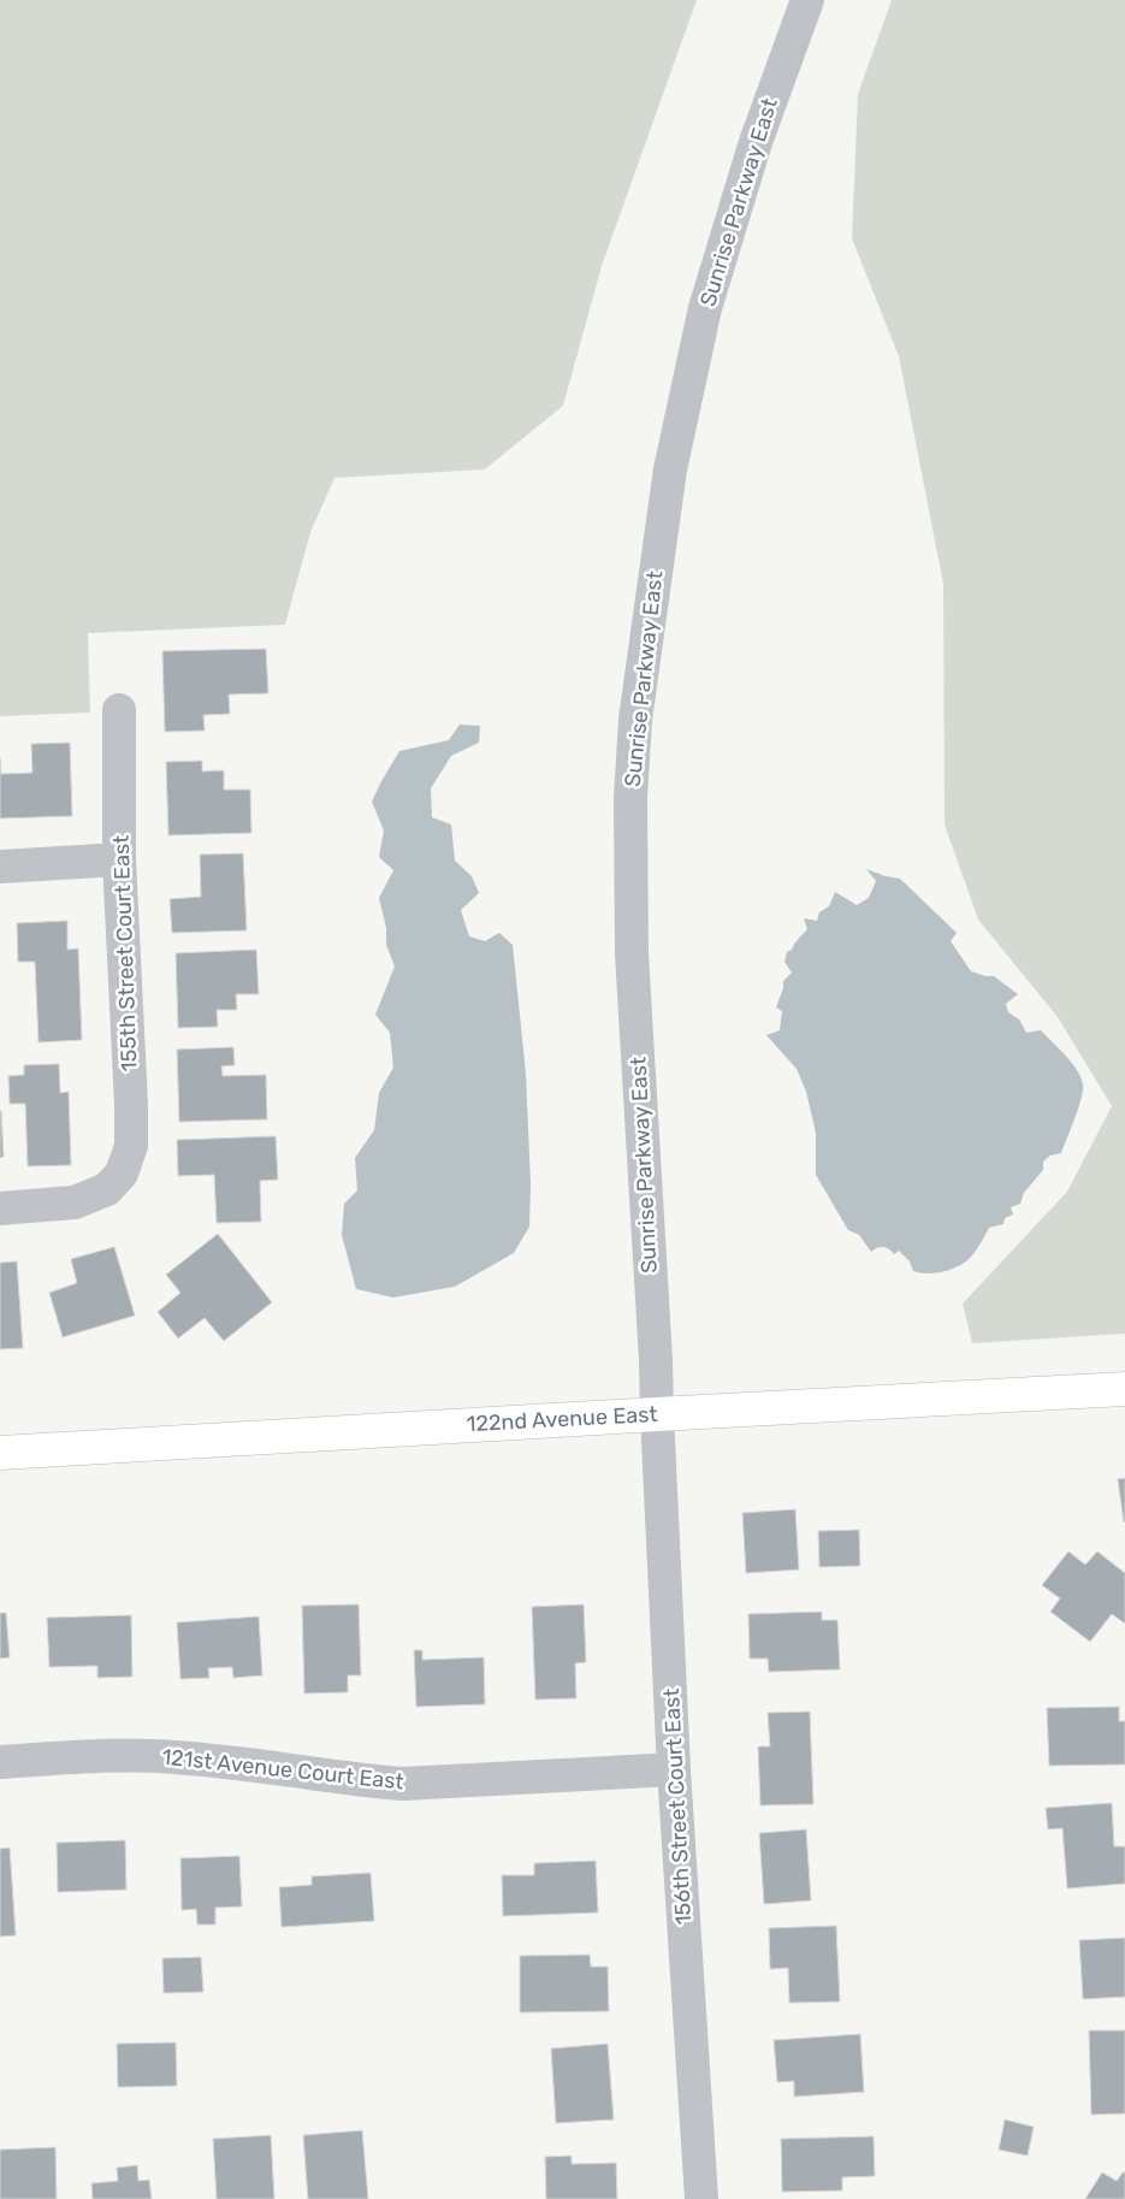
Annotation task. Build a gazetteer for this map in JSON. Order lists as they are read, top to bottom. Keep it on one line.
{"streets":{"main road":["122nd Avenue East"],"street":["Sunrise Parkway East","155th Street Court East","121st Avenue Court East","156th Street Court East"]},"crossings":[["Sunrise Parkway East","122nd Avenue East"],["Sunrise Parkway East","156th Street Court East"],["122nd Avenue East","156th Street Court East"],["121st Avenue Court East","156th Street Court East"]]}
